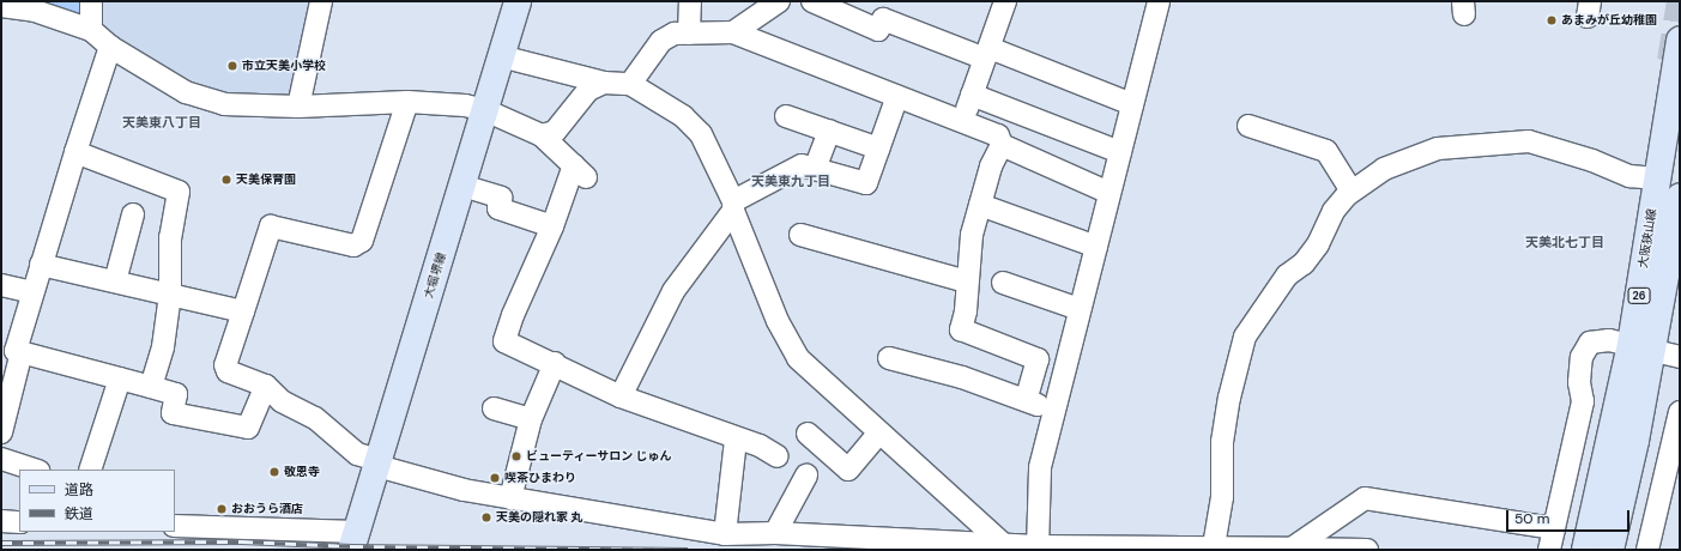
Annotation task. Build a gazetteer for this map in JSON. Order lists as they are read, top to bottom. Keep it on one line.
{"streets":{"main road":["大阪狭山線","大堀堺線","26"]},"districts":["天美東八丁目","天美東九丁目","天美北七丁目"],"places":["あまみが丘幼稚園","市立天美小学校","天美保育園","ビューティーサロン じゅん","敬恩寺","喫茶ひまわり","おおうら酒店","天美の隠れ家 丸"],"legend":["道路","鉄道"],"scale_bar":"50 m"}
